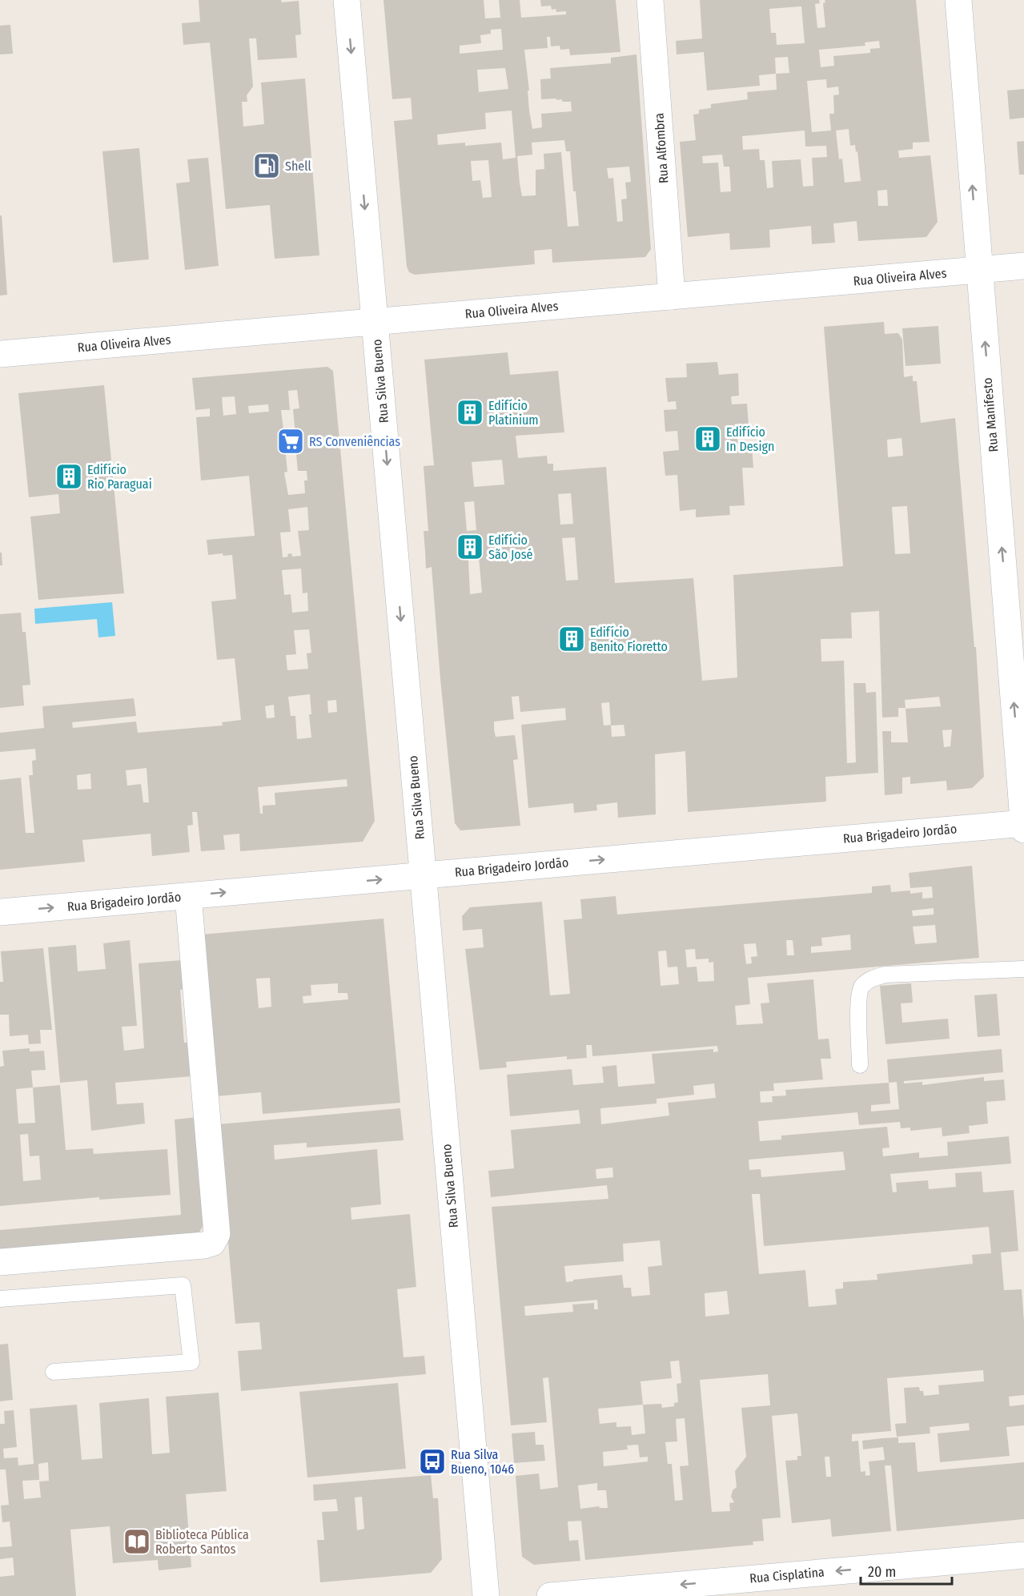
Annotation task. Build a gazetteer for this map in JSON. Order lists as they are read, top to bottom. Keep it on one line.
{"streets":{"street":["Rua Alfombra","Rua Oliveira Alves","Rua Silva Bueno","Rua Manifesto","Rua Brigadeiro Jordão","Rua Cisplatina"]},"crossings":[["Rua Alfombra","Rua Oliveira Alves"],["Rua Oliveira Alves","Rua Silva Bueno"],["Rua Oliveira Alves","Rua Manifesto"],["Rua Silva Bueno","Rua Brigadeiro Jordão"],["Rua Manifesto","Rua Brigadeiro Jordão"]],"one_way":["Rua Silva Bueno","Rua Manifesto","Rua Brigadeiro Jordão","Rua Cisplatina"],"places":{"fuel station":["Shell"],"building":["Edifício Platinium","Edifício In Design","Edifício Rio Paraguai","Edifício São José","Edifício Benito Fioretto"],"supermarket":["RS Conveniências"],"bus stop":["Rua Silva Bueno, 1046"],"library":["Biblioteca Pública Roberto Santos"]},"scale_bar":"20 m"}
